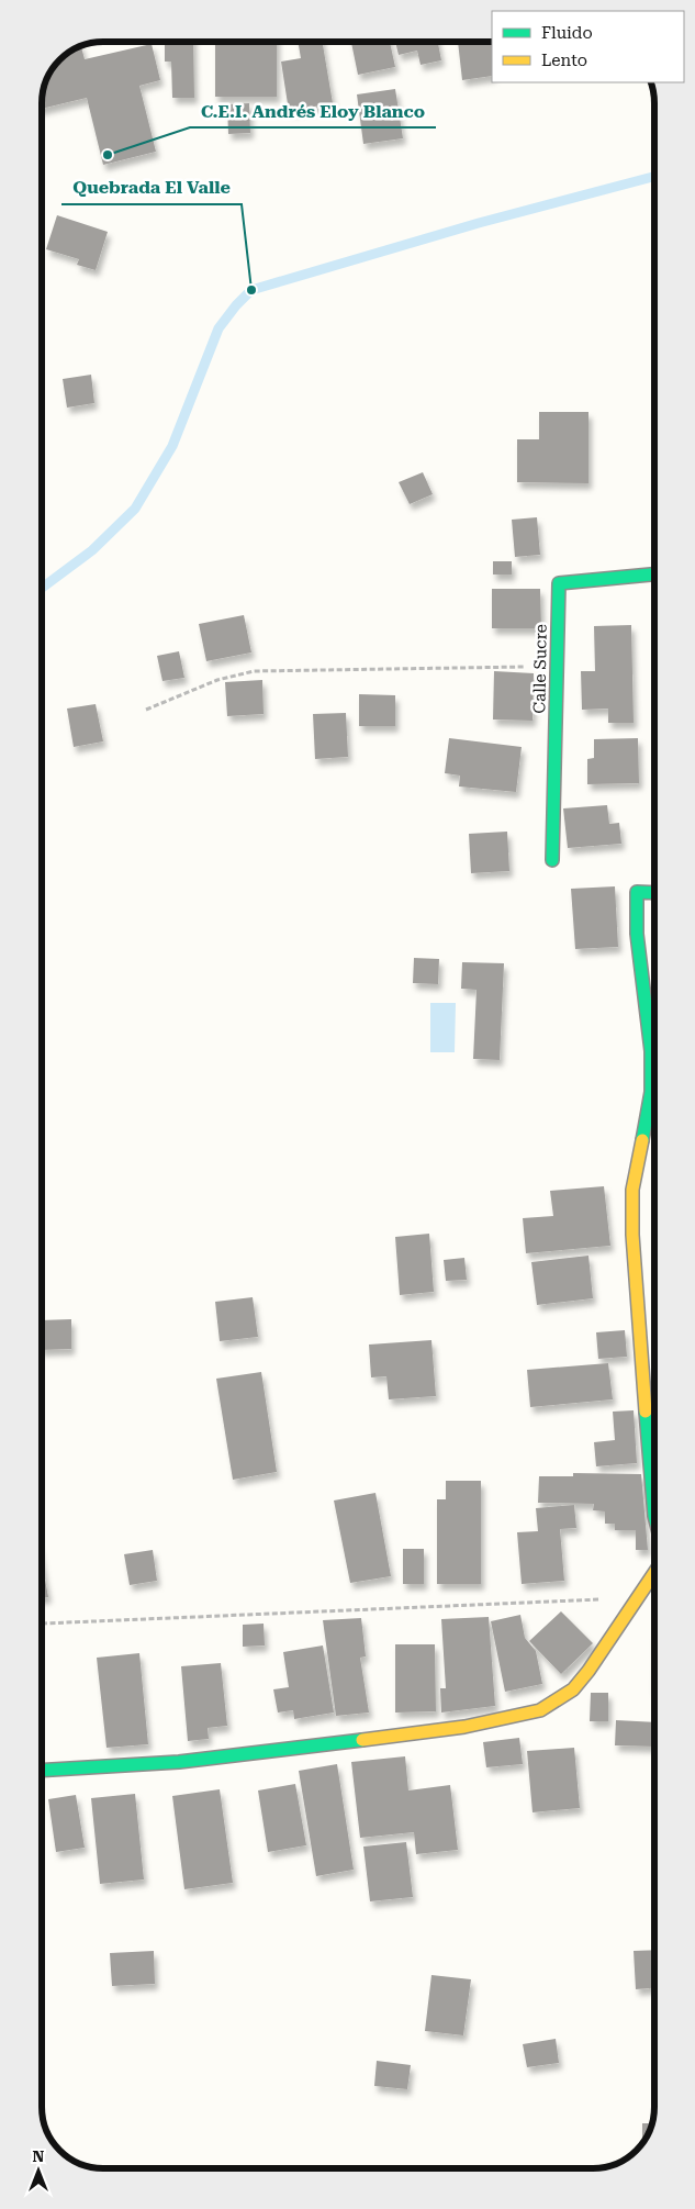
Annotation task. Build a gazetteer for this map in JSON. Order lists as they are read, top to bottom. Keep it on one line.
{"streets":{"street":["Calle Sucre"]},"places":["C.E.I. Andrés Eloy Blanco","Quebrada El Valle"],"legend":["Fluido","Lento"],"north":"top"}
